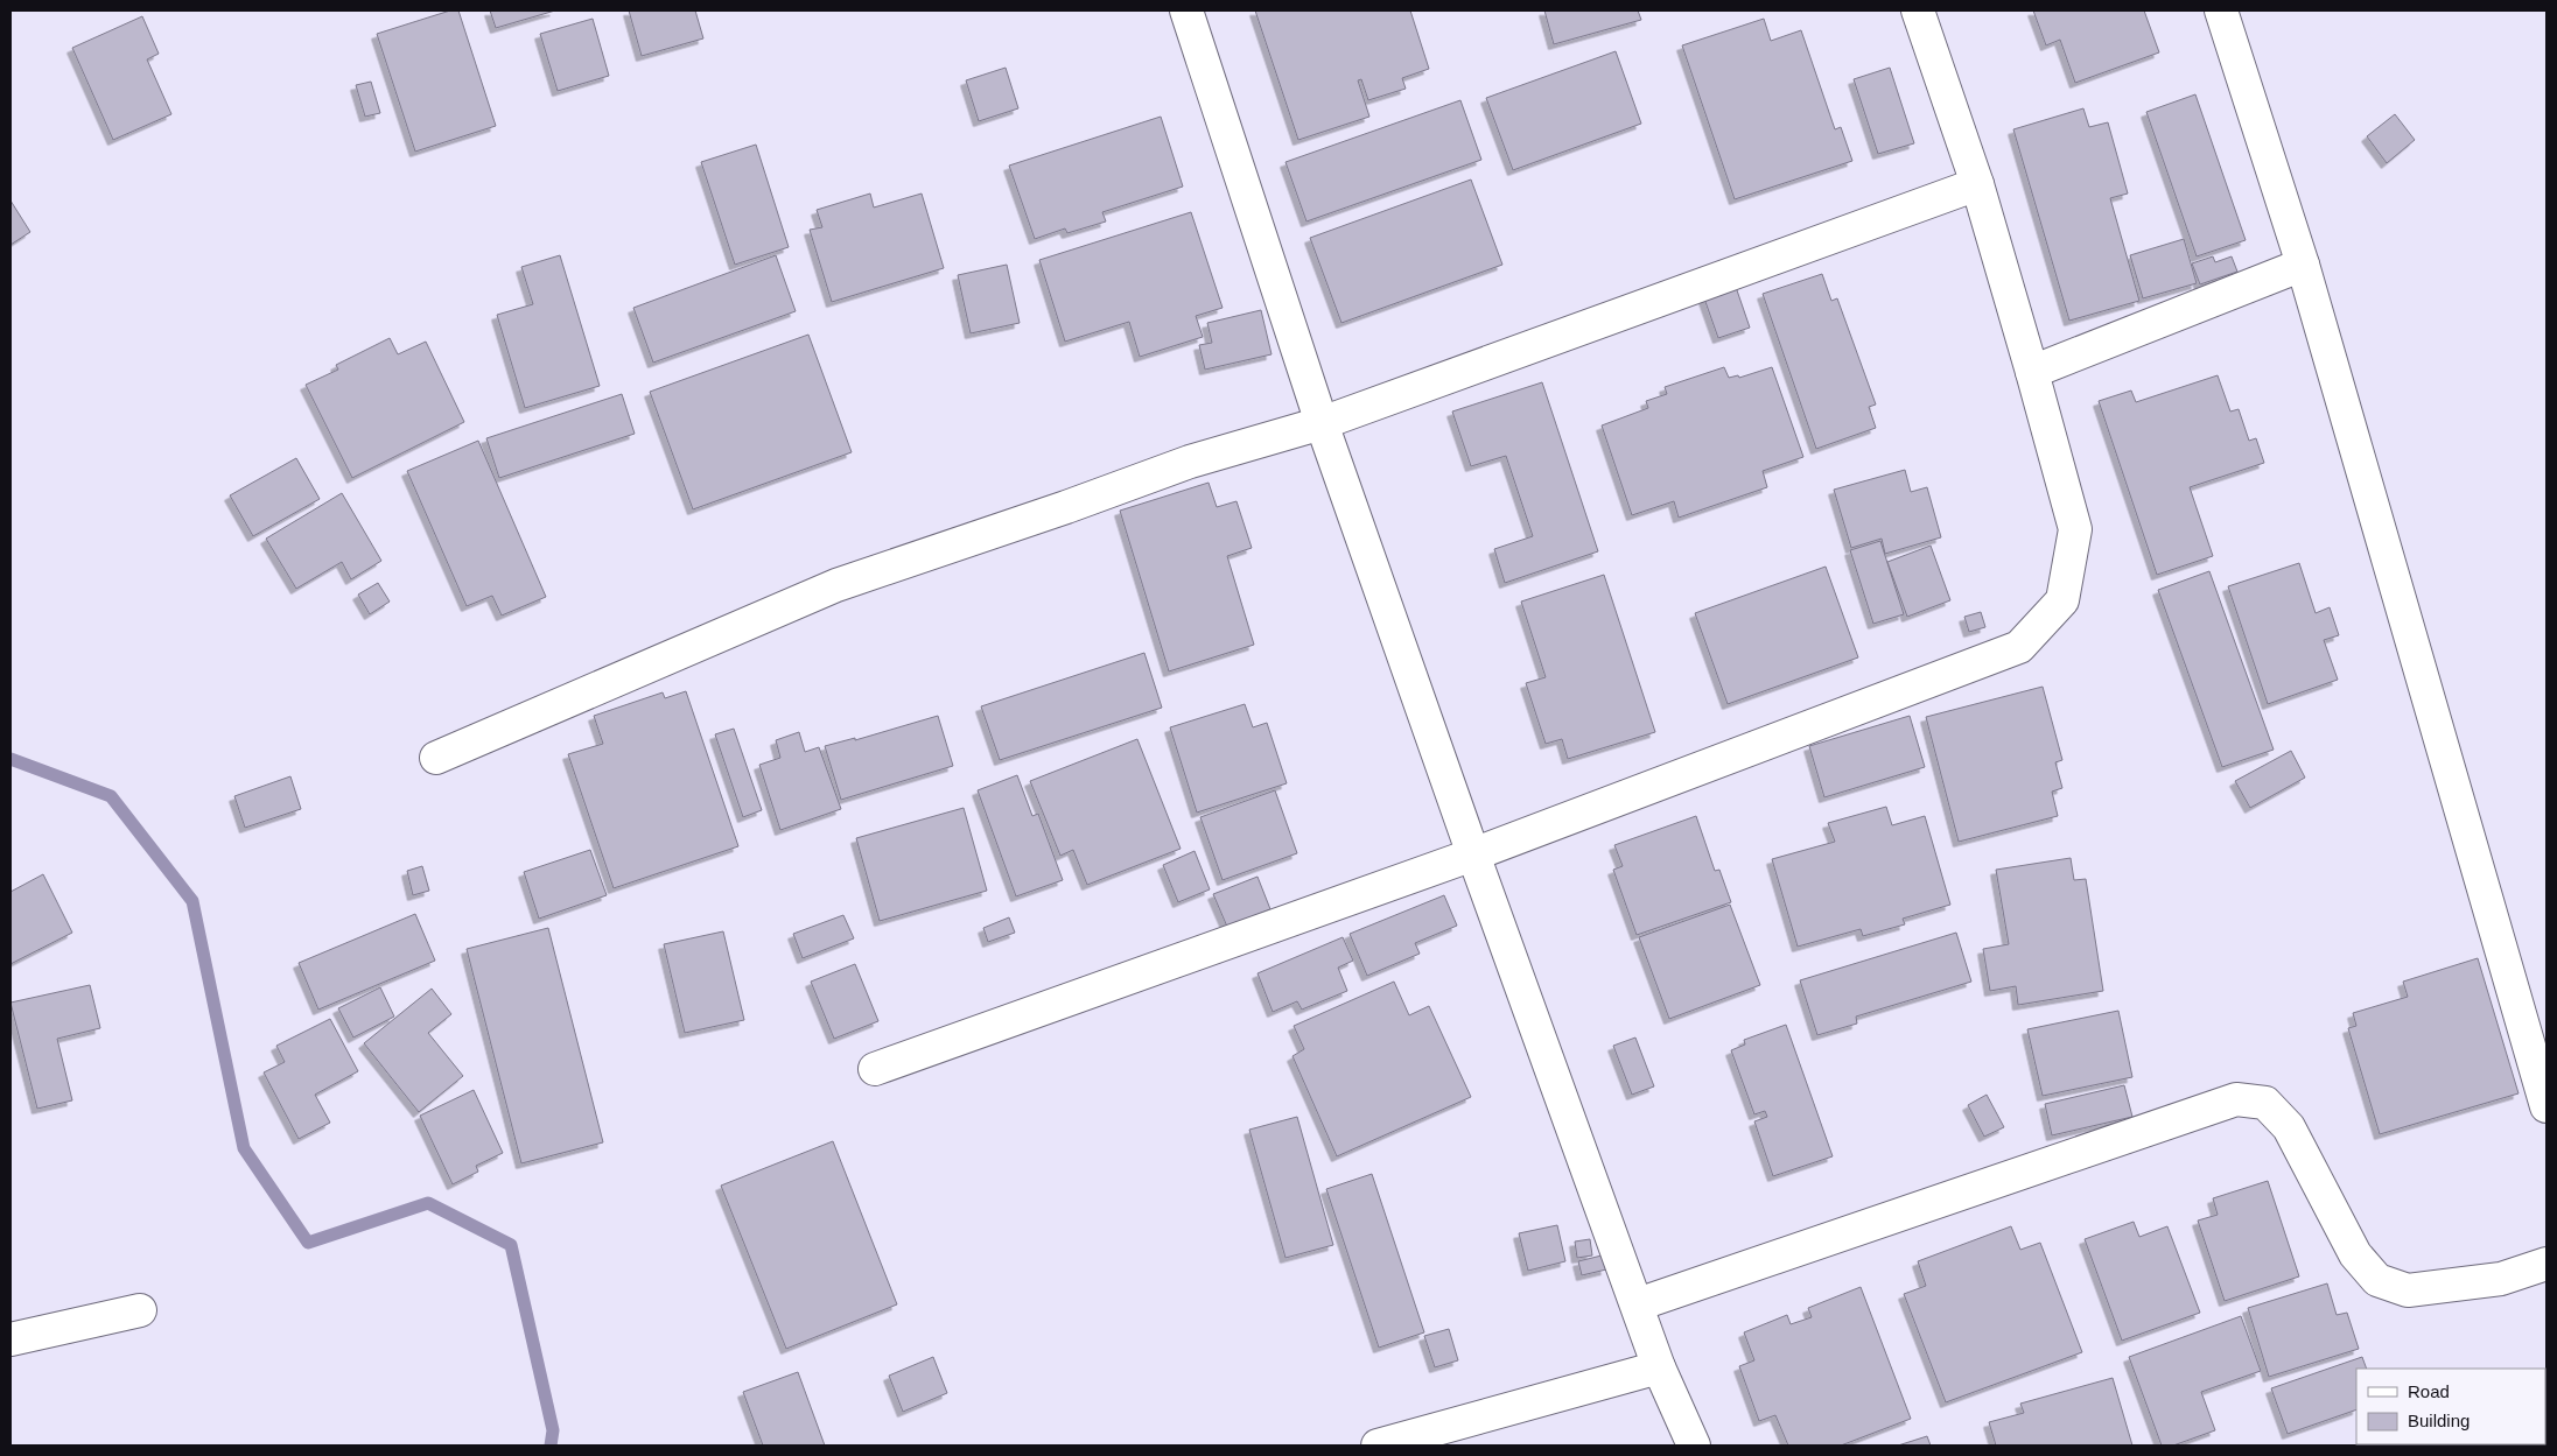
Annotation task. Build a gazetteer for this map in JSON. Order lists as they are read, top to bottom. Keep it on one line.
{"legend":["Road","Building"]}
